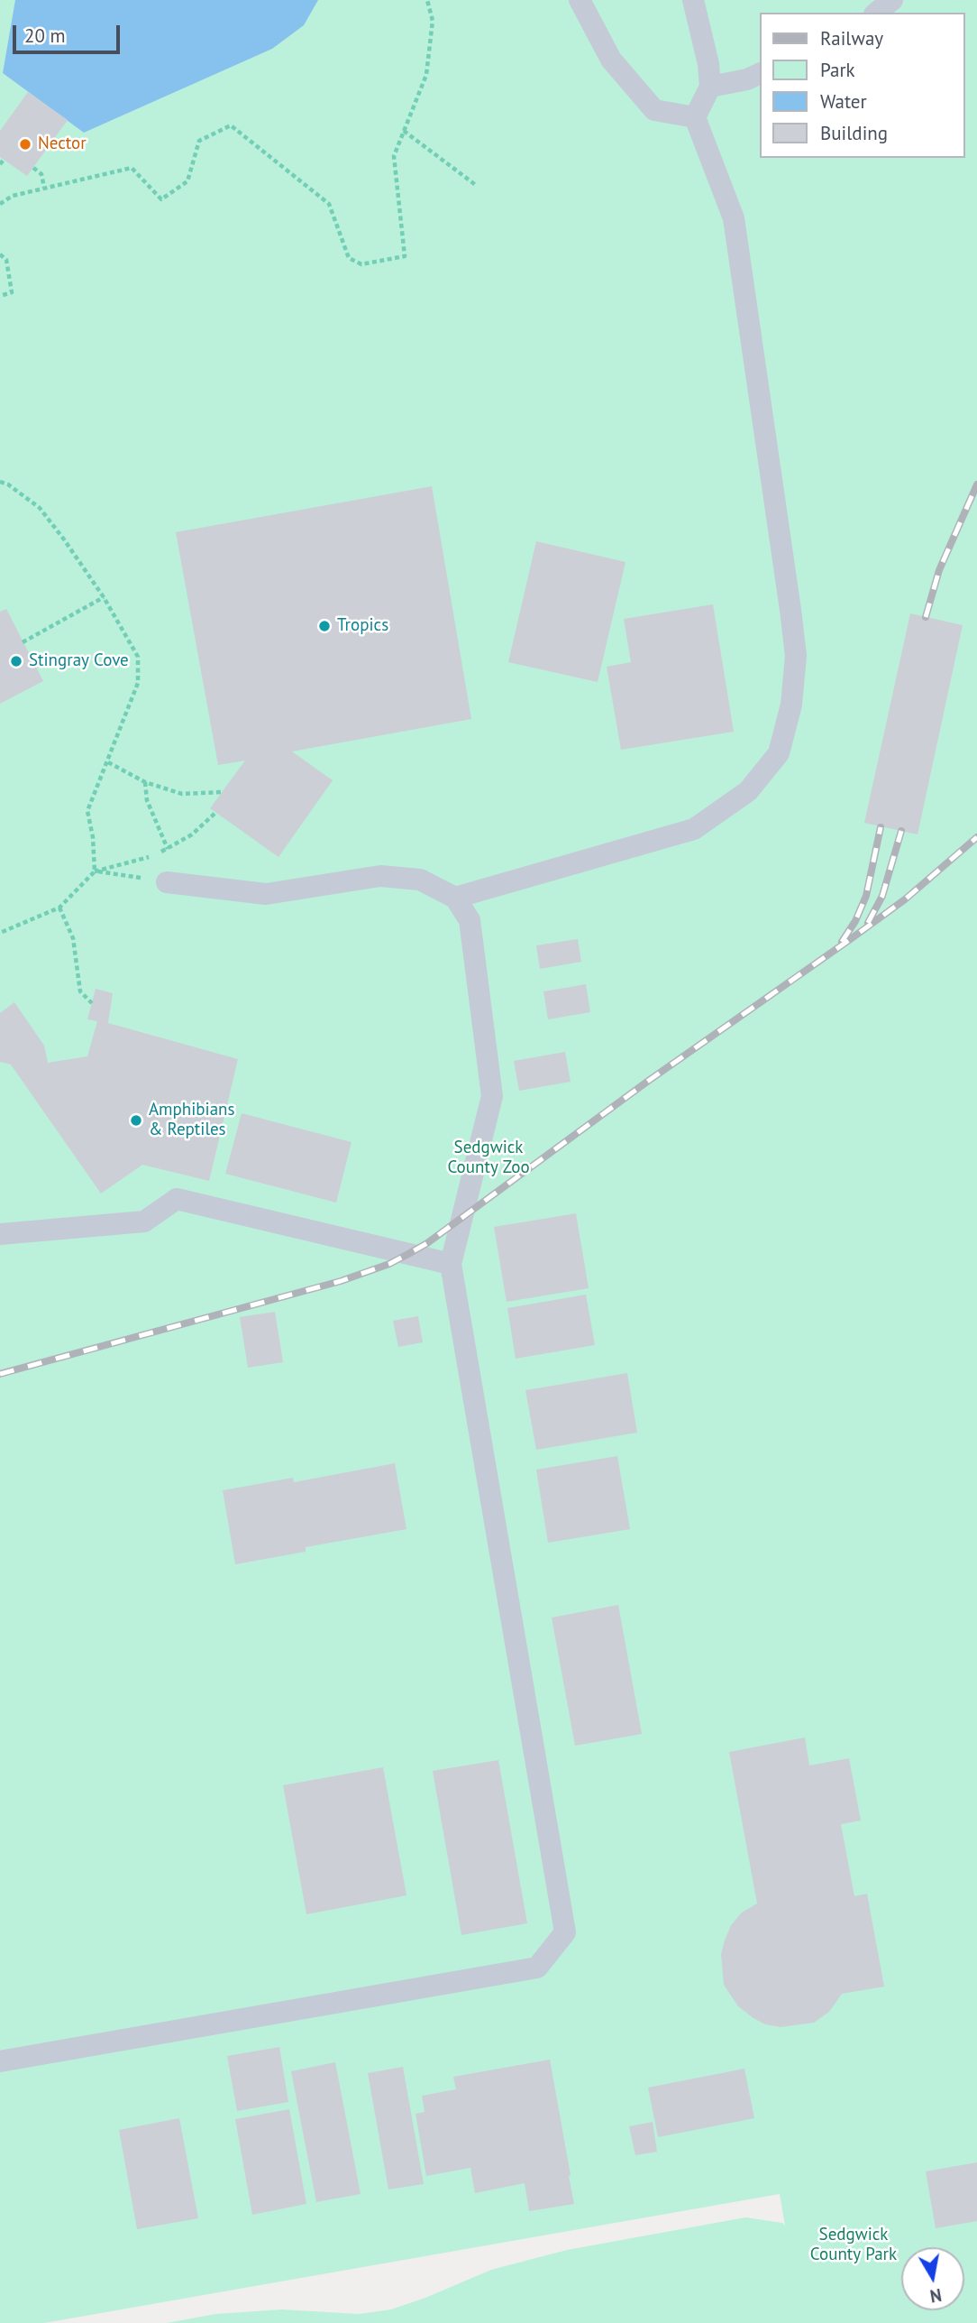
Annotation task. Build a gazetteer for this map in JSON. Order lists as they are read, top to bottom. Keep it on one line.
{"parks":["Sedgwick County Zoo","Sedgwick County Park"],"places":["Nector","Tropics","Stingray Cove","Amphibians & Reptiles"],"legend":["Railway","Park","Water","Building"],"scale_bar":"20 m","north":"bottom"}
